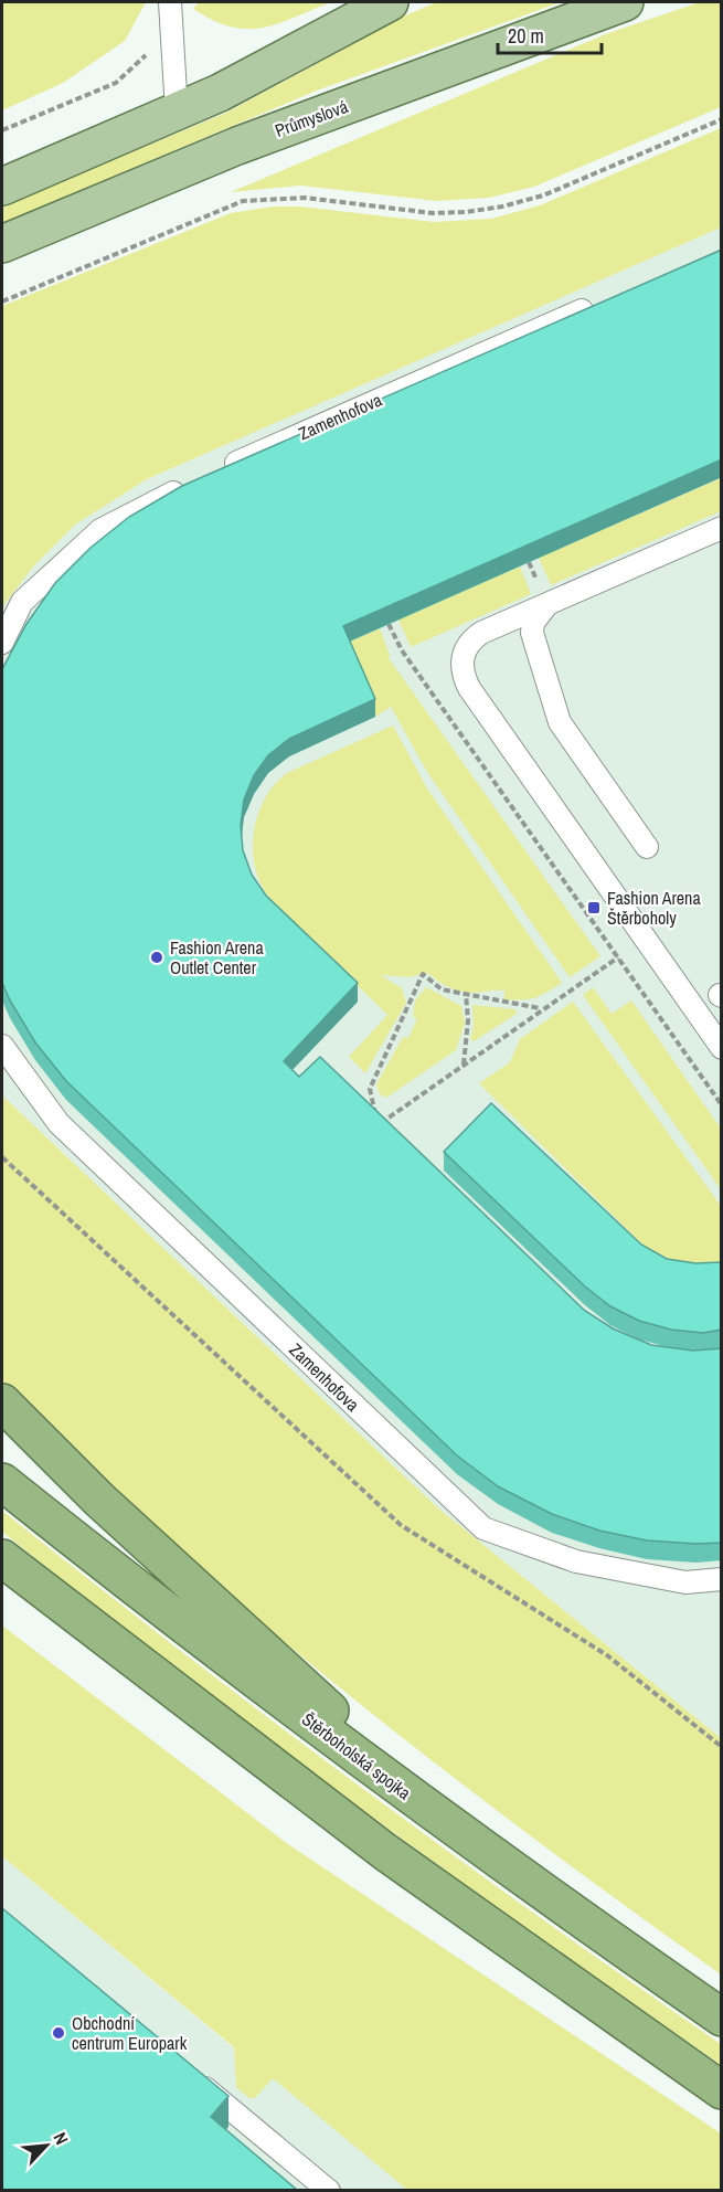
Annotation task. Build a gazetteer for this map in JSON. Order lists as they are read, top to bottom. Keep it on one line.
{"streets":{"highway":["Štěrboholská spojka"],"main road":["Průmyslová"],"lane":["Zamenhofova"]},"places":{"transit":["Fashion Arena Štěrboholy"],"other":["Fashion Arena Outlet Center","Obchodní centrum Europark"]},"scale_bar":"20 m","north":"top right"}
